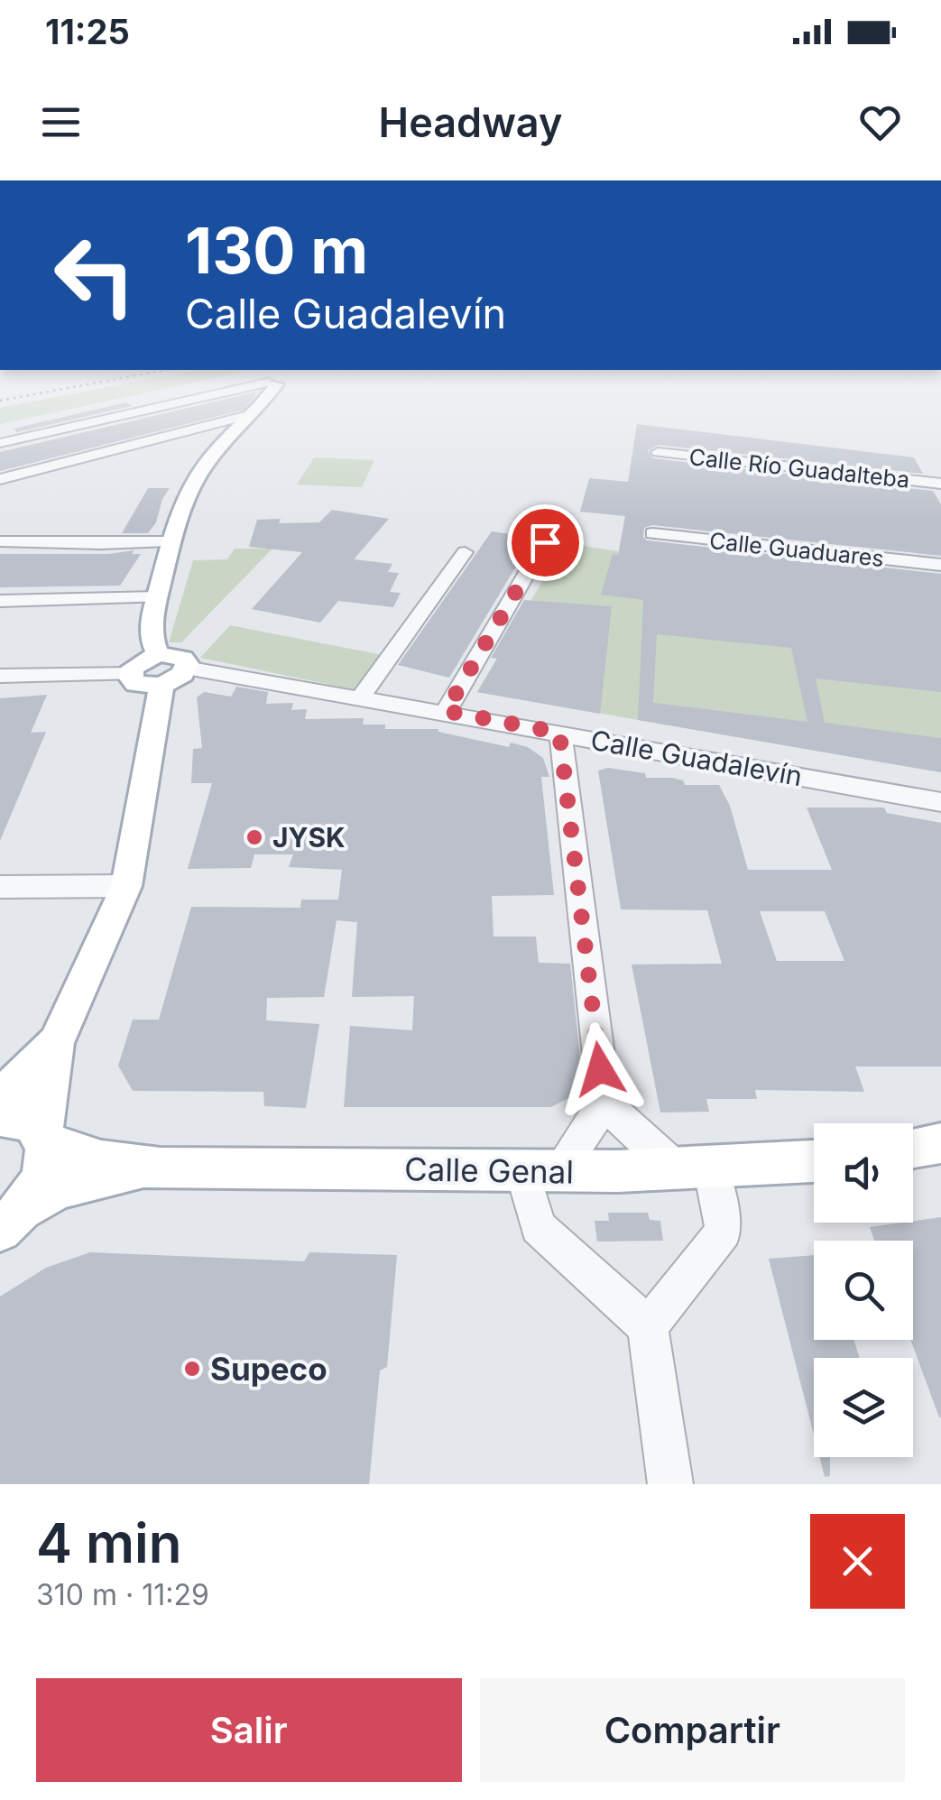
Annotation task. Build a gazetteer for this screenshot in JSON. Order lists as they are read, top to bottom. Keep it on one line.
{"streets":{"main road":["Calle Genal"],"street":["Calle Río Guadalteba","Calle Guaduares","Calle Guadalevín"]},"places":["JYSK","Supeco"],"page":{"status":"11:25","header":"Headway","turn":["130 m","Calle Guadalevín"],"heading":["4 min","310 m · 11:29"],"buttons":["Salir","Compartir"]}}
